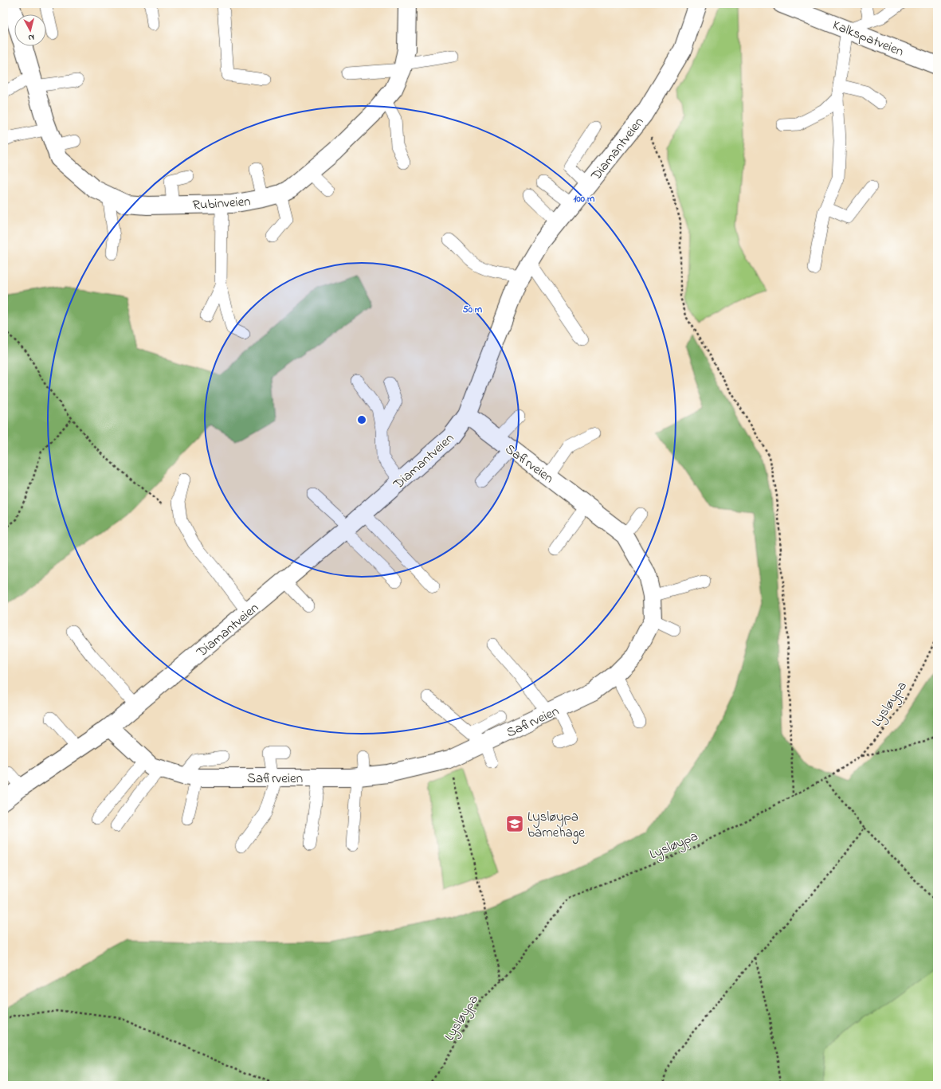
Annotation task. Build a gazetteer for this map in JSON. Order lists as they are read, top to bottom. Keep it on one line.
{"streets":{"street":["Kalkspatveien","Diamantveien","Rubinveien","Safirveien"],"path":["Lysløypa"]},"crossings":[["Diamantveien","Safirveien"]],"places":{"school or university":["Lysløypa barnehage"]},"north":"bottom","rings":["100 m","50 m"]}
